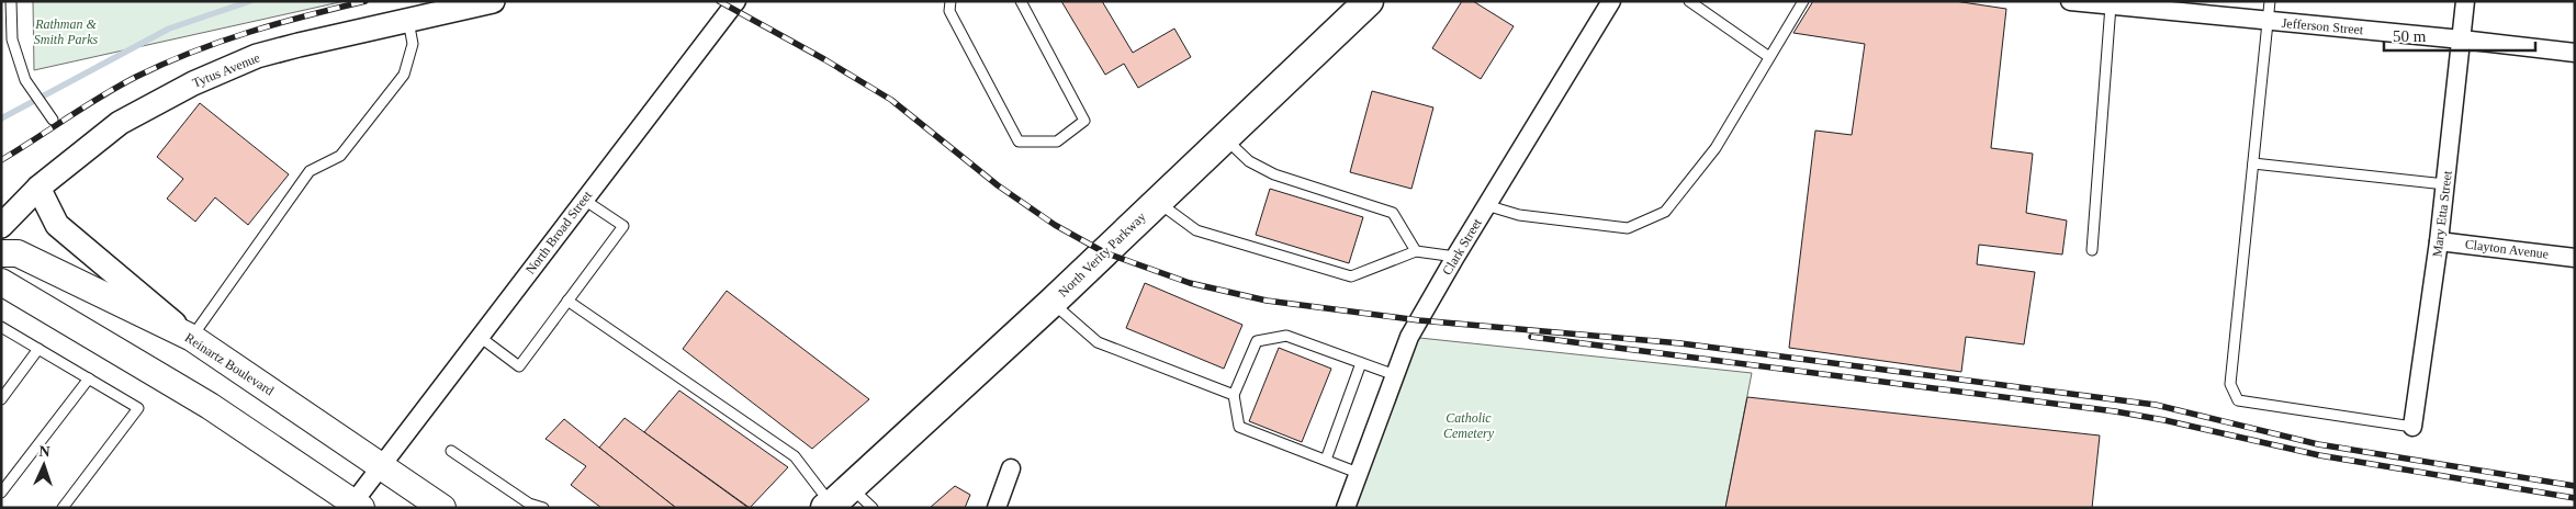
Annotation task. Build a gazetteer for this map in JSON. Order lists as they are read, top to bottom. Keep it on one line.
{"streets":{"main road":["North Verity Parkway","Reinartz Boulevard"],"street":["Jefferson Street","Tytus Avenue","Mary Etta Street","North Broad Street","Clark Street","Clayton Avenue"]},"crossings":[["Jefferson Street","Mary Etta Street"],["Mary Etta Street","Clayton Avenue"],["North Broad Street","Reinartz Boulevard"]],"parks":["Rathman & Smith Parks","Catholic Cemetery"],"scale_bar":"50 m","north":"top"}
